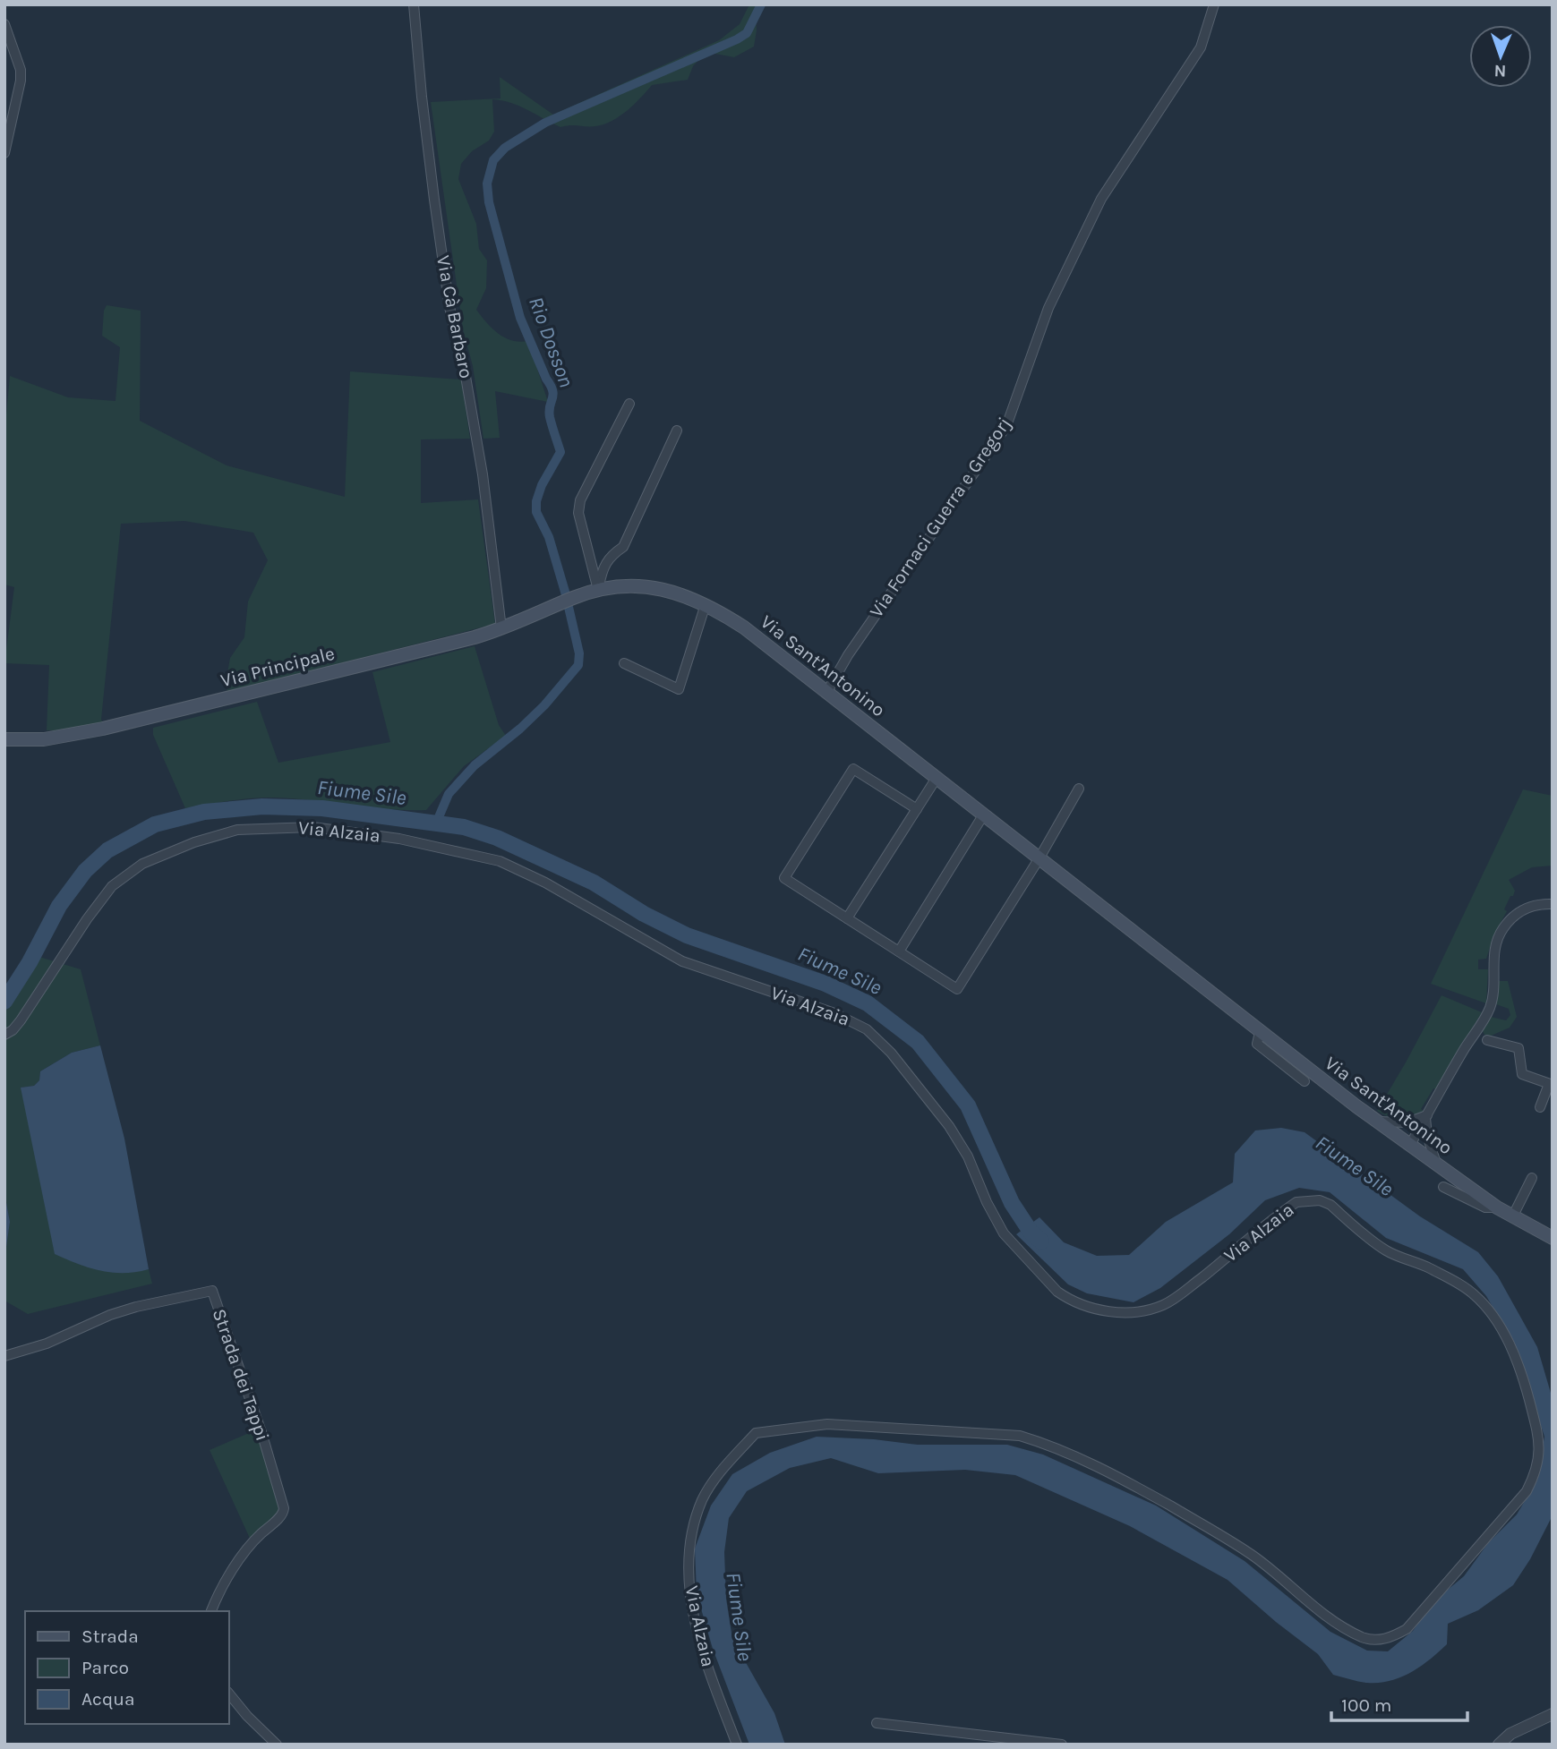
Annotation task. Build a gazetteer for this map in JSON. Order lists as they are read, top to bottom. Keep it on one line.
{"streets":{"main road":["Via Sant'Antonino","Via Principale"],"street":["Via Cà Barbaro","Via Fornaci Guerra e Gregorj","Via Alzaia","Strada dei Tappi"]},"crossings":[["Via Cà Barbaro","Via Principale"],["Via Fornaci Guerra e Gregorj","Via Sant'Antonino"],["Via Sant'Antonino","Via Principale"]],"water":["Rio Dosson","Fiume Sile"],"legend":["Strada","Parco","Acqua"],"scale_bar":"100 m","north":"bottom"}
